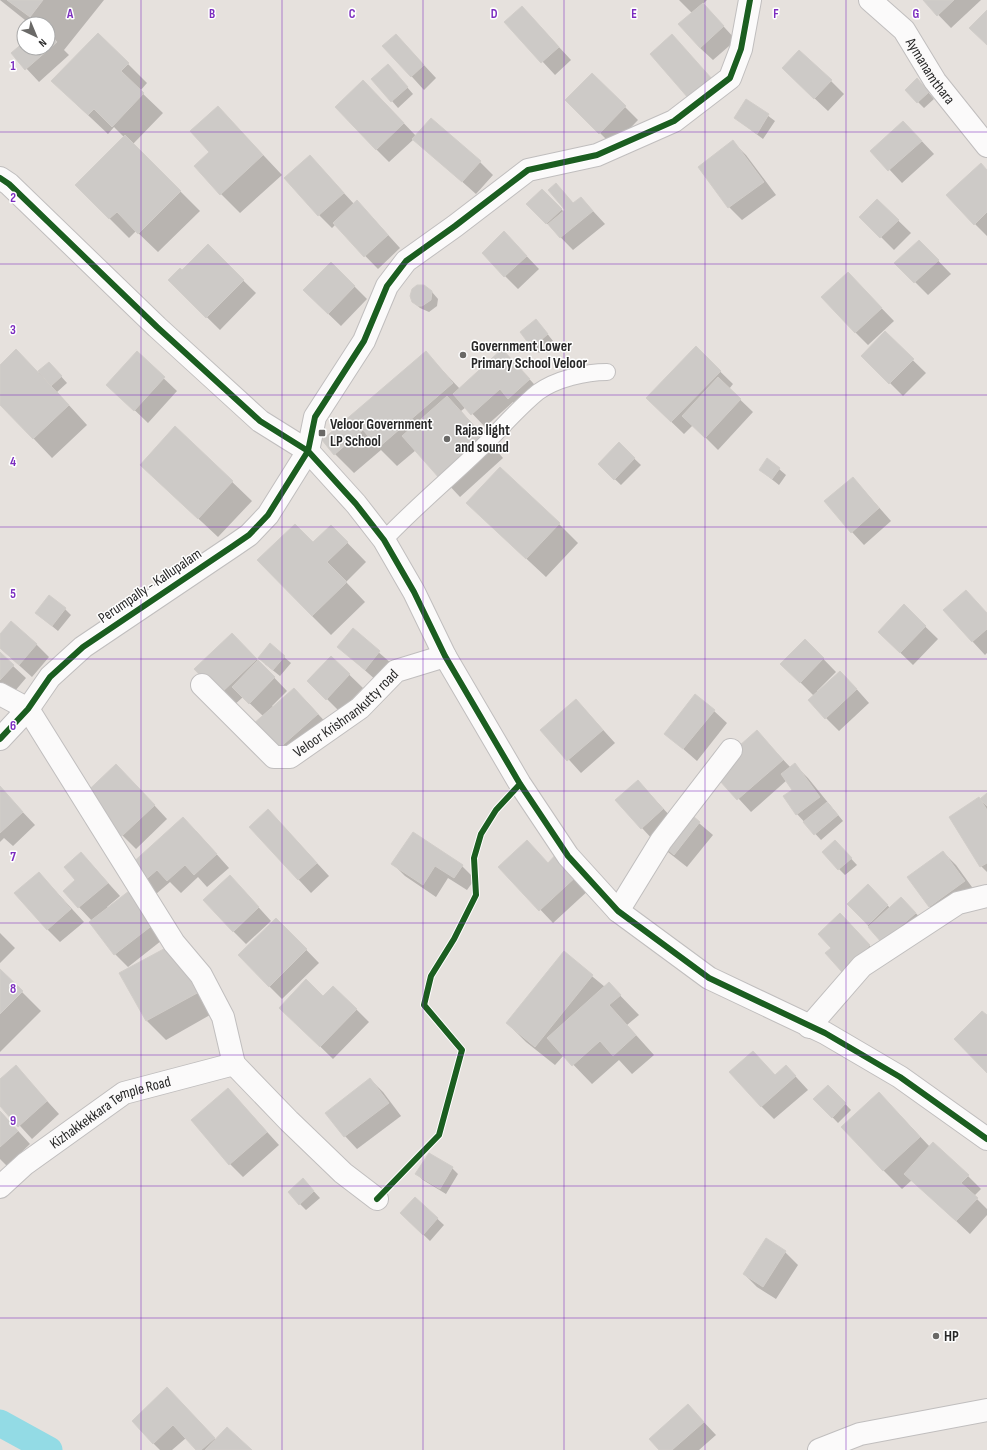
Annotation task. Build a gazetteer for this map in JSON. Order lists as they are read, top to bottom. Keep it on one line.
{"streets":{"street":["Aymanamthara","Perumpally - Kallupalam","Veloor Krishnankutty road","Kizhakkekkara Temple Road"]},"places":{"other":["Government Lower Primary School Veloor","Rajas light and sound","HP"],"transit":["Veloor Government LP School"]},"north":"bottom right","grid":{"columns":["A","B","C","D","E","F","G"],"rows":["1","2","3","4","5","6","7","8","9"]}}
